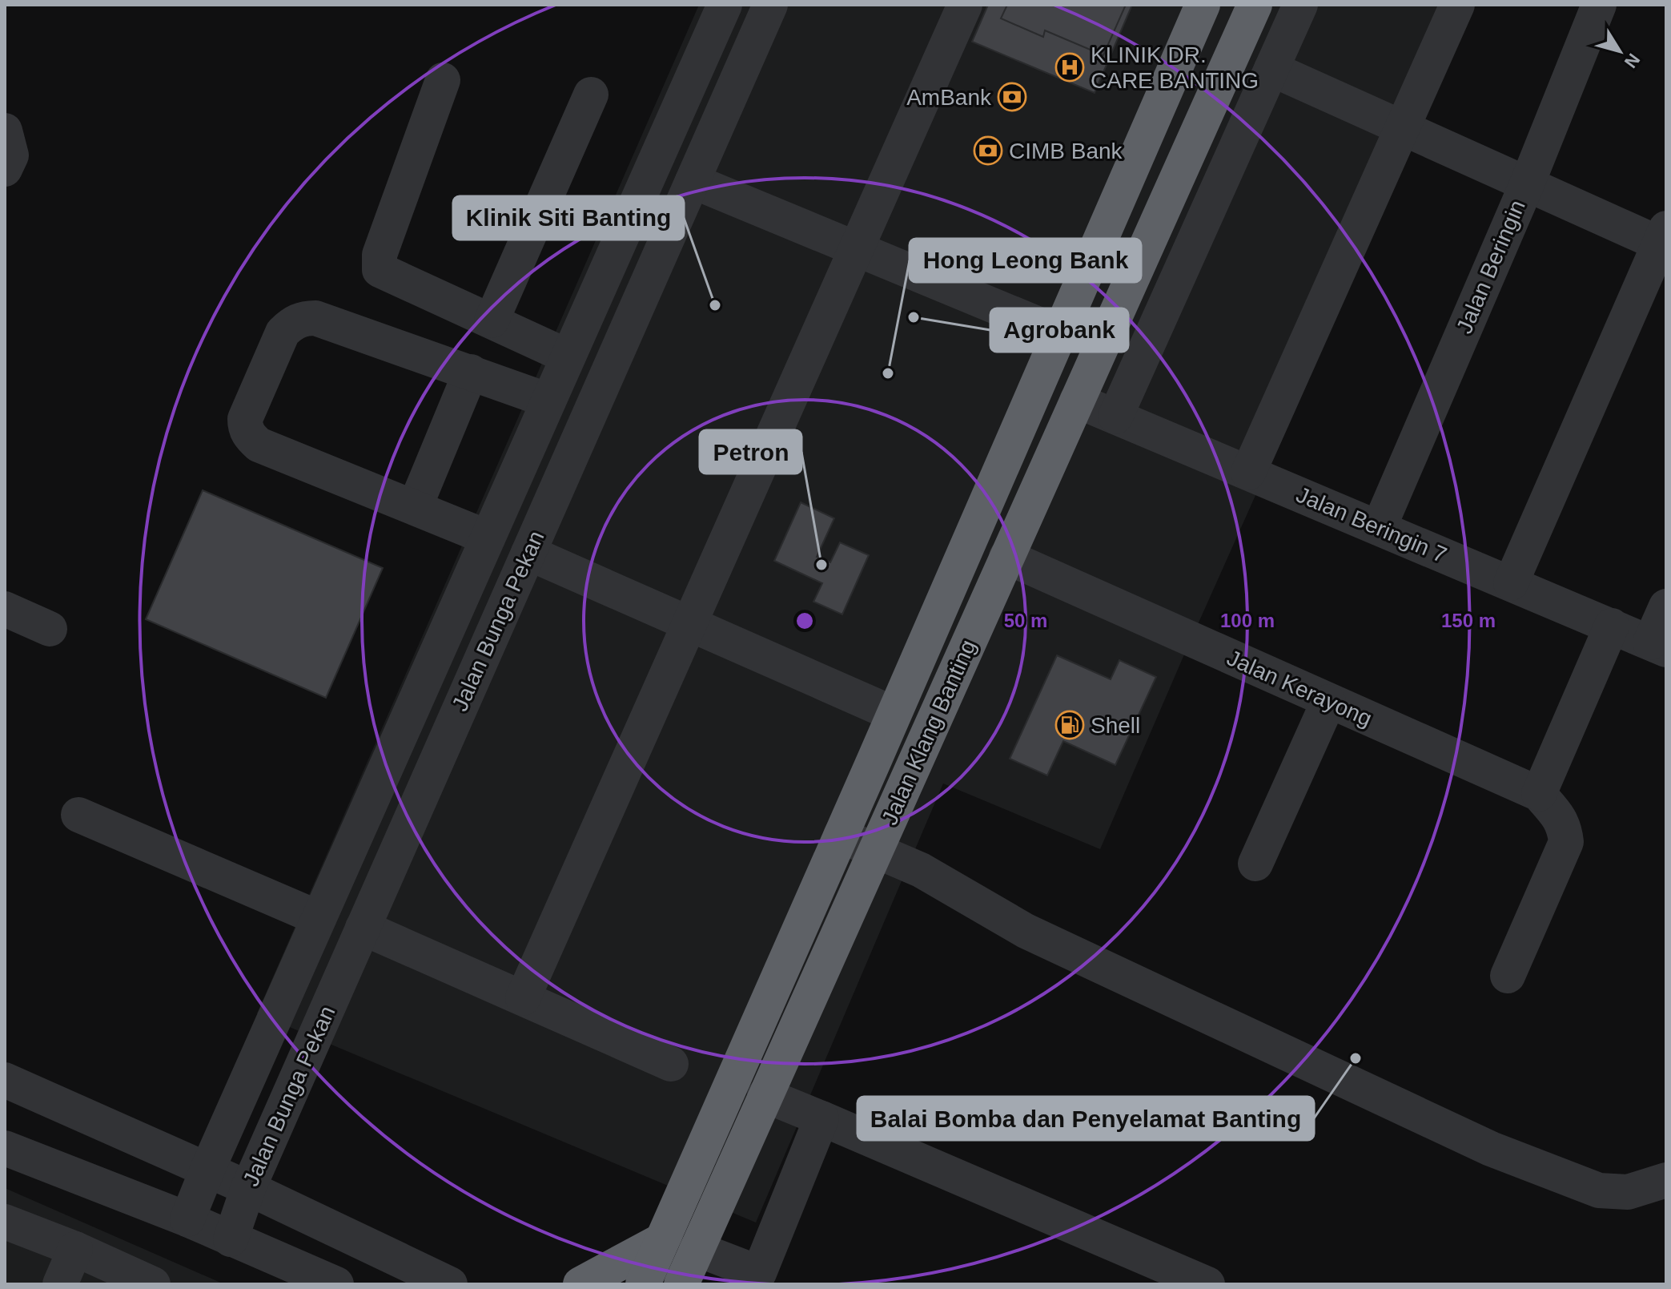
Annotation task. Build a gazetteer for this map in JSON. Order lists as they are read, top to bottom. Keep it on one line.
{"streets":{"highway":["Jalan Klang Banting"],"street":["Jalan Beringin","Jalan Beringin 7","Jalan Bunga Pekan","Jalan Kerayong"]},"crossings":[["Jalan Beringin","Jalan Beringin 7"],["Jalan Beringin 7","Jalan Klang Banting"],["Jalan Kerayong","Jalan Klang Banting"]],"places":{"hospital":["KLINIK DR. CARE BANTING"],"bank":["AmBank","CIMB Bank"],"other":["Klinik Siti Banting","Agrobank","Hong Leong Bank","Petron","Balai Bomba dan Penyelamat Banting"],"fuel station":["Shell"]},"north":"bottom right","rings":["50 m","100 m","150 m"]}
